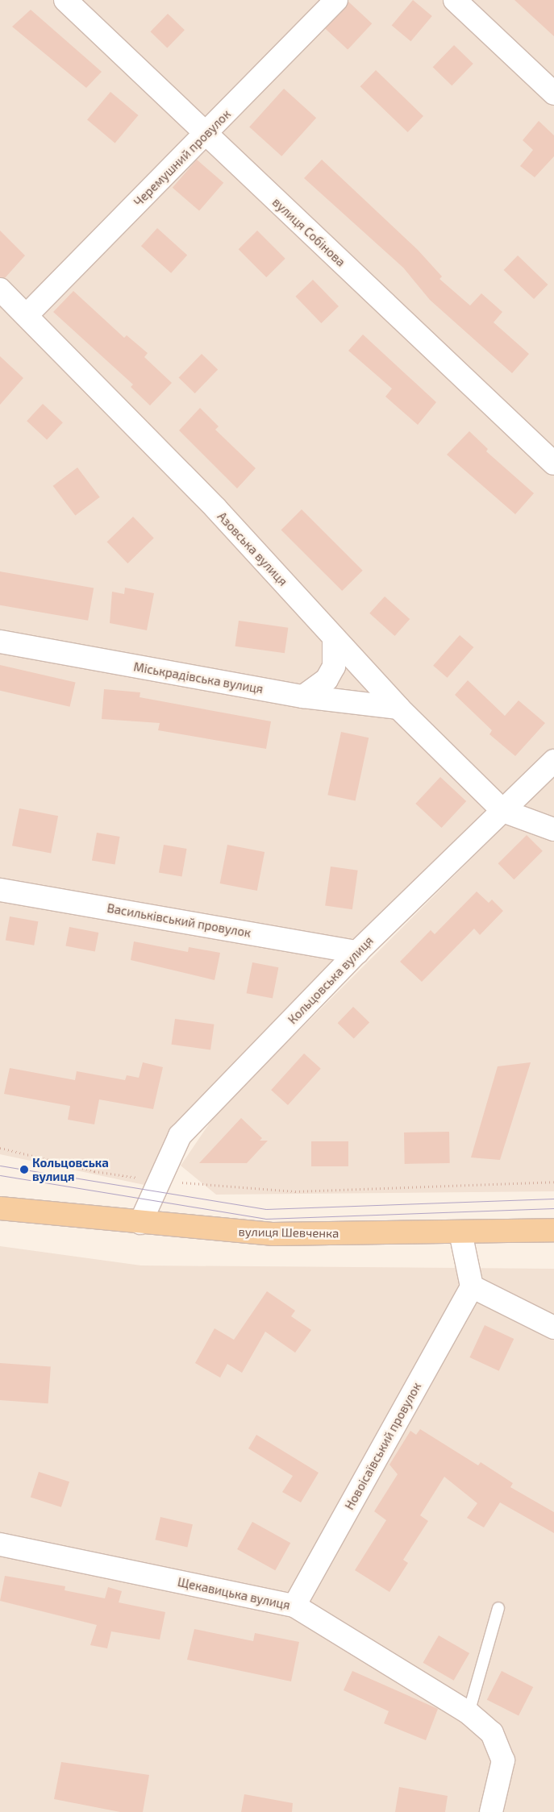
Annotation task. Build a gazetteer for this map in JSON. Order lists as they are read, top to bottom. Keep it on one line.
{"streets":{"main road":["вулиця Шевченка"],"street":["Черемушний провулок","вулиця Собінова","Азовська вулиця","Міськрадівська вулиця","Васильківський провулок","Кольцовська вулиця","Новоісаївський провулок","Щекавицька вулиця"]},"crossings":[["Черемушний провулок","вулиця Собінова"],["Черемушний провулок","Азовська вулиця"],["Азовська вулиця","Міськрадівська вулиця"],["Азовська вулиця","Кольцовська вулиця"],["Васильківський провулок","Кольцовська вулиця"],["Кольцовська вулиця","вулиця Шевченка"],["Новоісаївський провулок","Щекавицька вулиця"]],"places":["Кольцовська вулиця"]}
